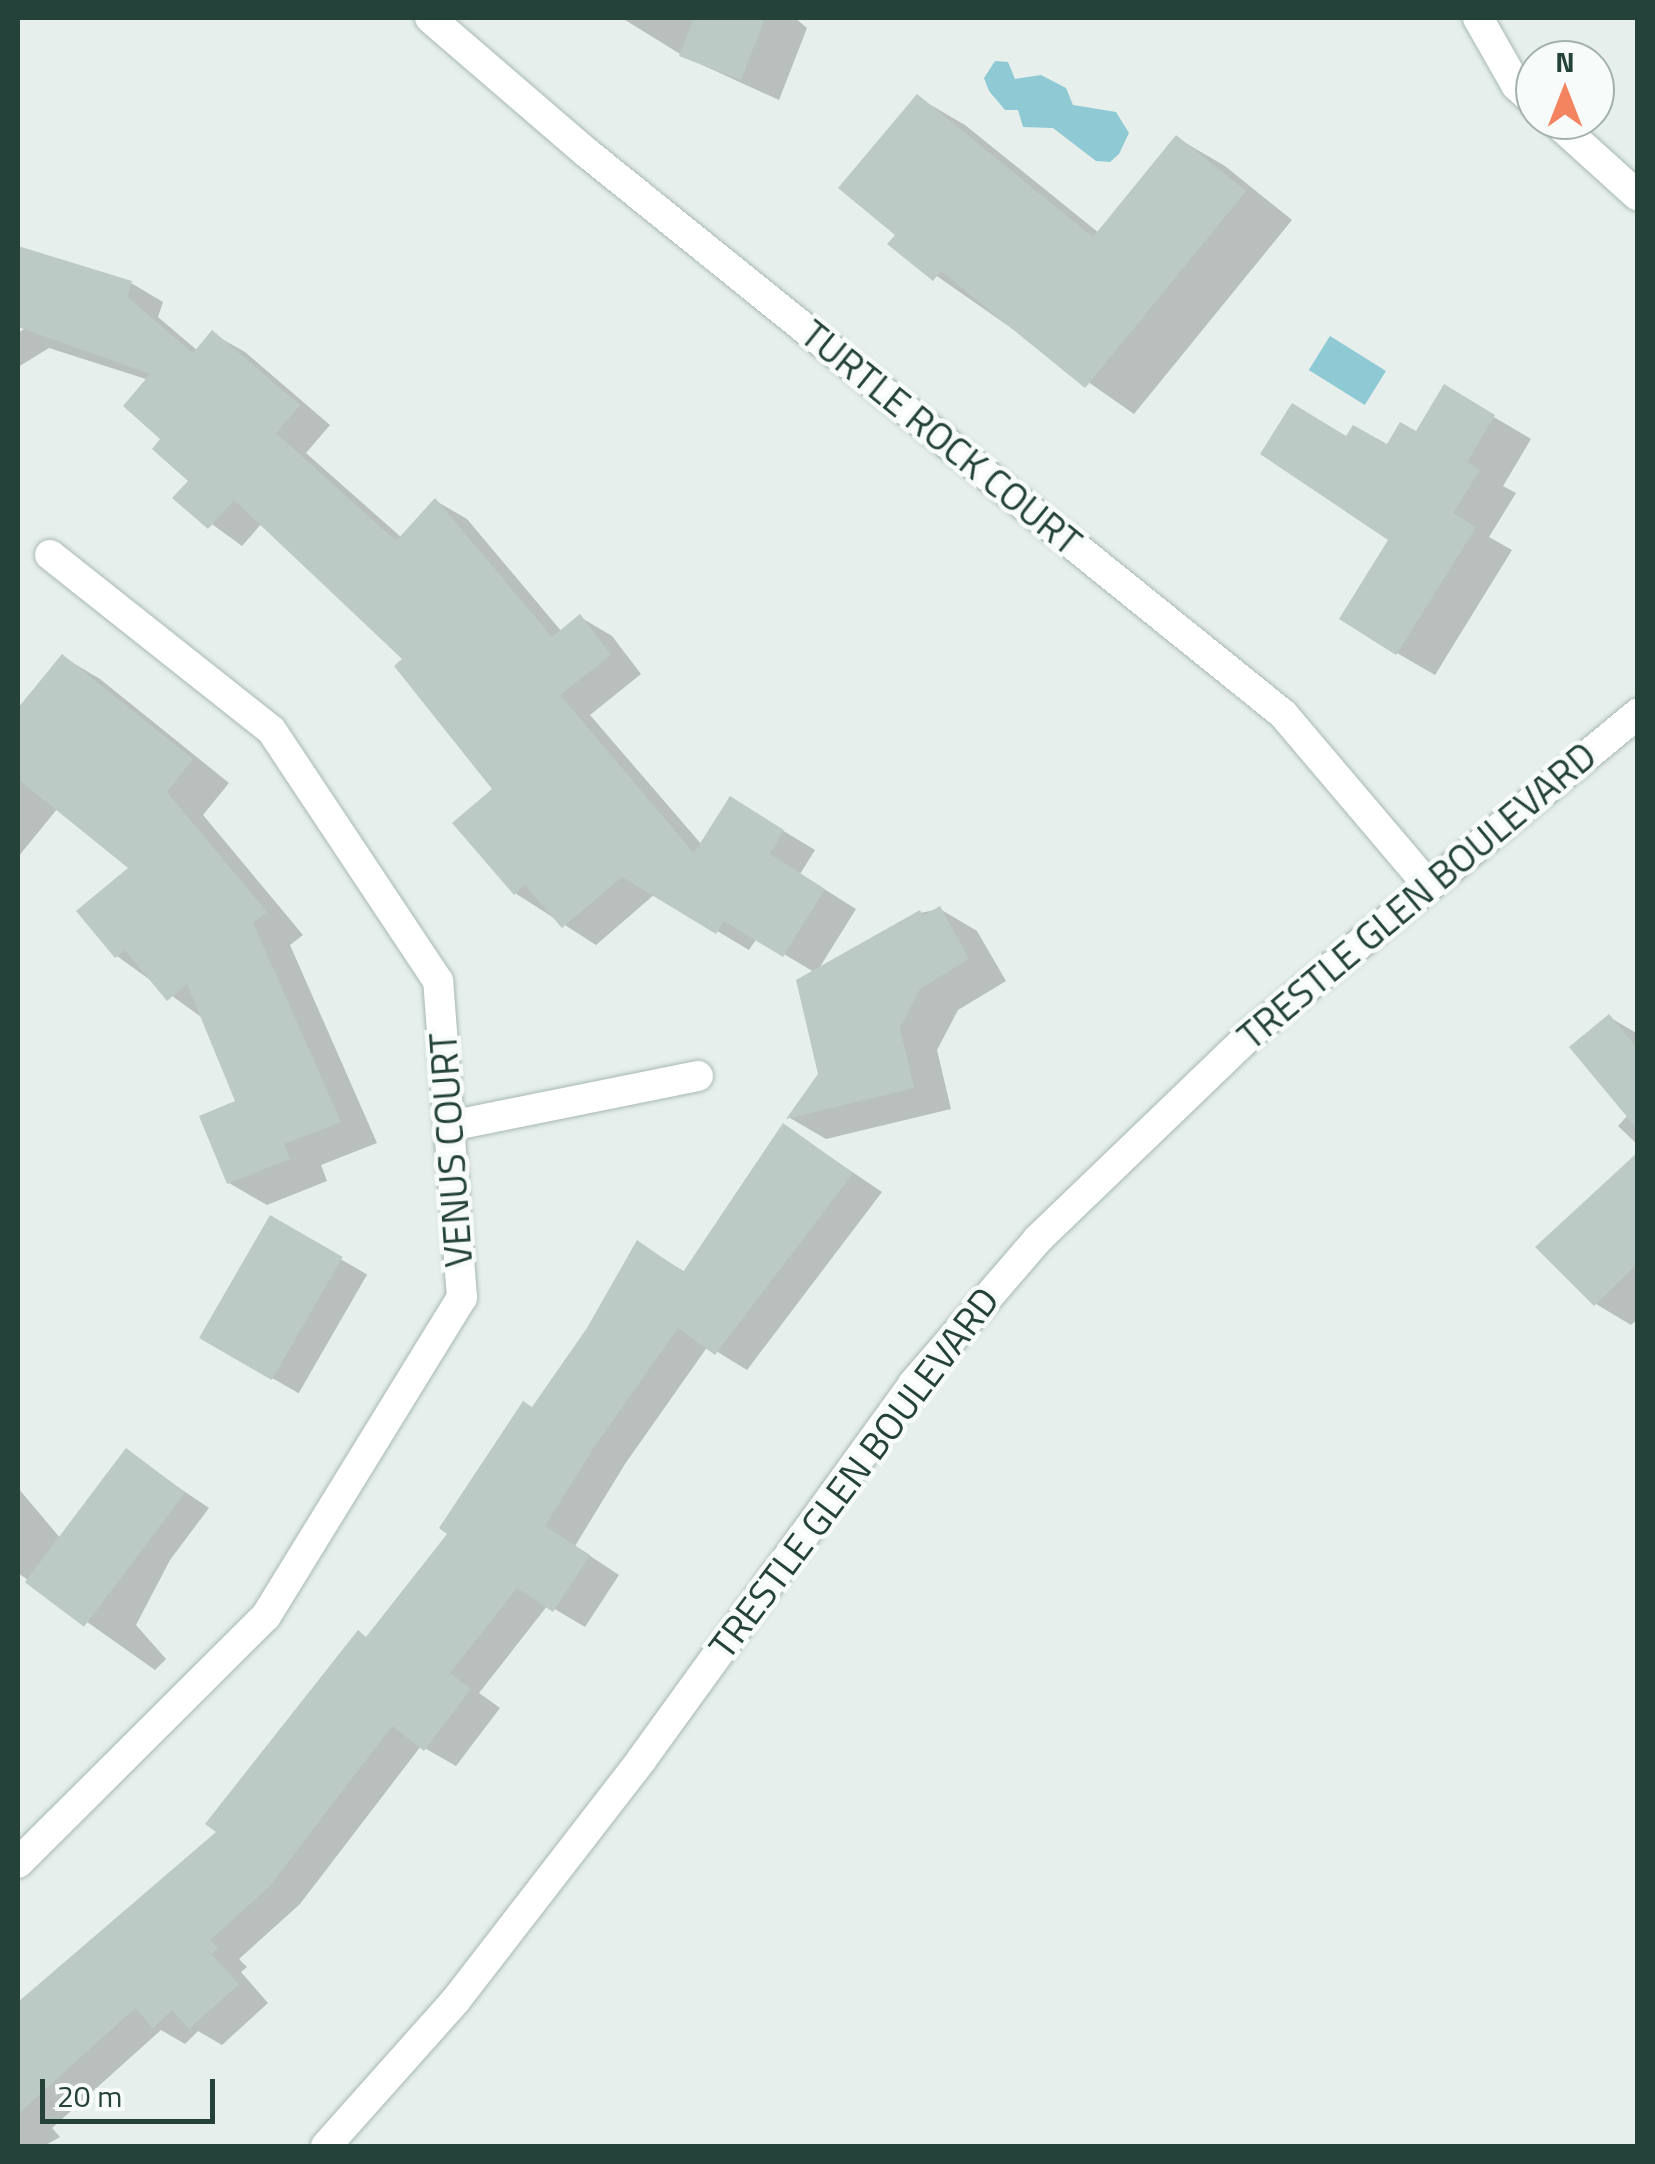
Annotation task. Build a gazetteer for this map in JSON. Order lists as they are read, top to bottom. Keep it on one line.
{"streets":{"street":["TURTLE ROCK COURT","TRESTLE GLEN BOULEVARD","VENUS COURT"]},"crossings":[["TURTLE ROCK COURT","TRESTLE GLEN BOULEVARD"]],"scale_bar":"20 m","north":"top"}
